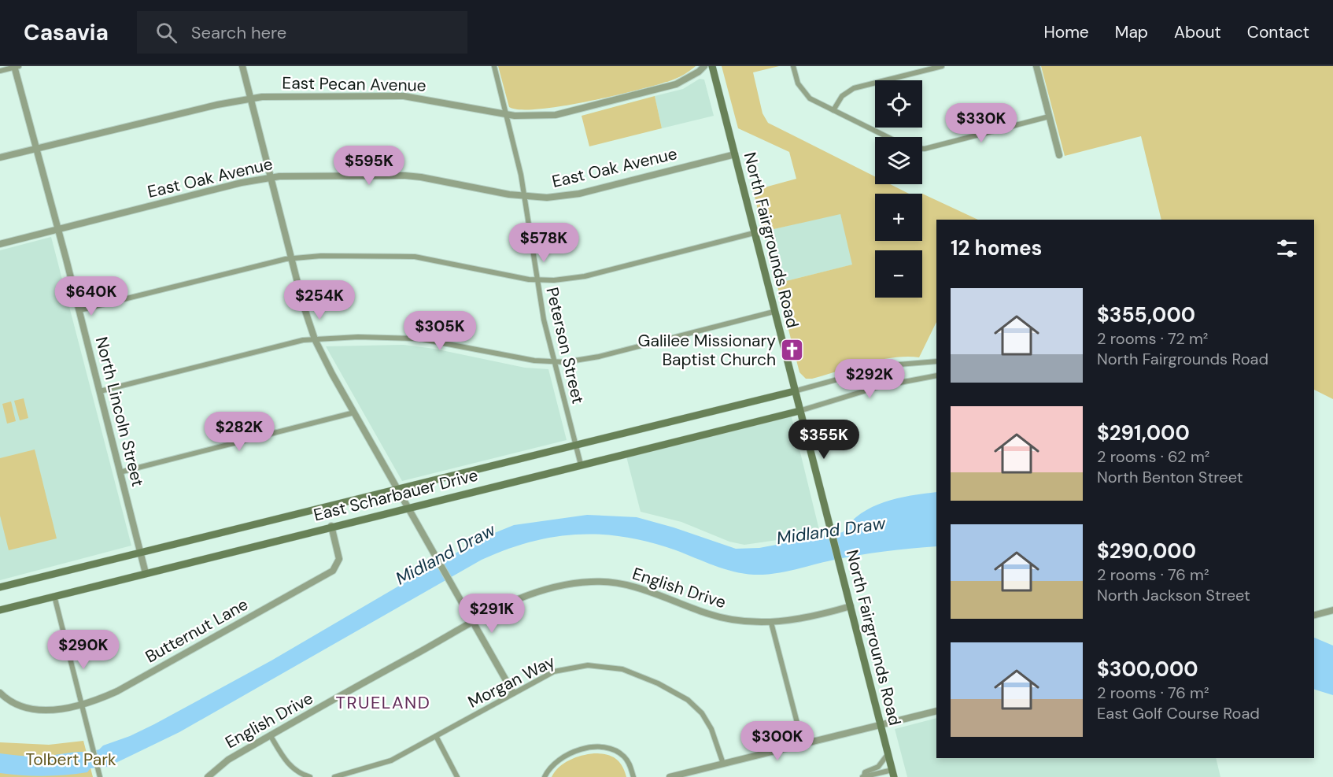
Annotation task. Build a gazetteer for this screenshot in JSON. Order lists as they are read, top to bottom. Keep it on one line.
{"streets":{"main road":["North Fairgrounds Road","East Scharbauer Drive"],"street":["East Pecan Avenue","East Oak Avenue","Peterson Street","North Lincoln Street","English Drive","Butternut Lane","Morgan Way"]},"crossings":[["East Pecan Avenue","Peterson Street"],["East Pecan Avenue","North Lincoln Street"],["East Oak Avenue","North Fairgrounds Road"],["East Oak Avenue","Peterson Street"],["East Oak Avenue","North Lincoln Street"],["North Fairgrounds Road","East Scharbauer Drive"],["North Fairgrounds Road","English Drive"],["Peterson Street","East Scharbauer Drive"],["North Lincoln Street","East Scharbauer Drive"],["East Scharbauer Drive","Butternut Lane"]],"districts":["TRUELAND"],"water":["Midland Draw"],"parks":["Tolbert Park"],"places":{"church":["Galilee Missionary Baptist Church"]},"page":{"header":"Casavia","search":"Search here","nav":["Home","Map","About","Contact"],"map_buttons":["+","−"],"price":["$330K","$595K","$578K","$640K","$254K","$305K","$292K","$282K","$355K","$291K","$290K","$300K"],"heading":"12 homes","list":[{"name":"$355,000","note":"2 rooms · 72 m² · North Fairgrounds Road"},{"name":"$291,000","note":"2 rooms · 62 m² · North Benton Street"},{"name":"$290,000","note":"2 rooms · 76 m² · North Jackson Street"},{"name":"$300,000","note":"2 rooms · 76 m² · East Golf Course Road"}]}}
